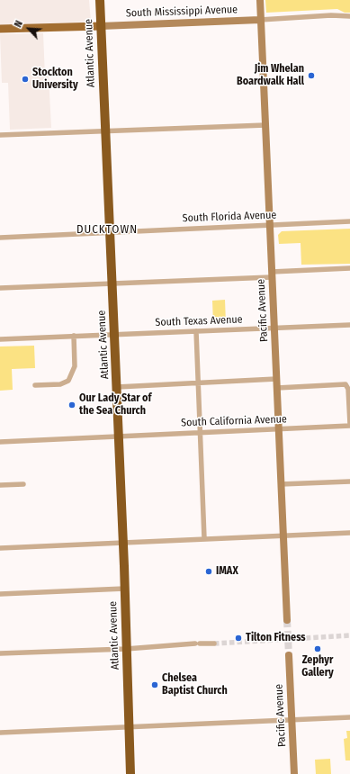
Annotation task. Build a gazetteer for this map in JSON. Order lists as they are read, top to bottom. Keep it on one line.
{"streets":{"highway":["Atlantic Avenue"],"street":["South Mississippi Avenue","South Florida Avenue","Pacific Avenue","South Texas Avenue","South California Avenue"]},"crossings":[["South Mississippi Avenue","Atlantic Avenue"],["South Mississippi Avenue","Pacific Avenue"],["Atlantic Avenue","South Florida Avenue"],["Atlantic Avenue","South Texas Avenue"],["Atlantic Avenue","South California Avenue"],["South Florida Avenue","Pacific Avenue"],["Pacific Avenue","South Texas Avenue"],["Pacific Avenue","South California Avenue"]],"districts":["DUCKTOWN"],"places":["Jim Whelan Boardwalk Hall","Stockton University","Our Lady Star of the Sea Church","IMAX","Tilton Fitness","Zephyr Gallery","Chelsea Baptist Church"],"north":"top left"}
